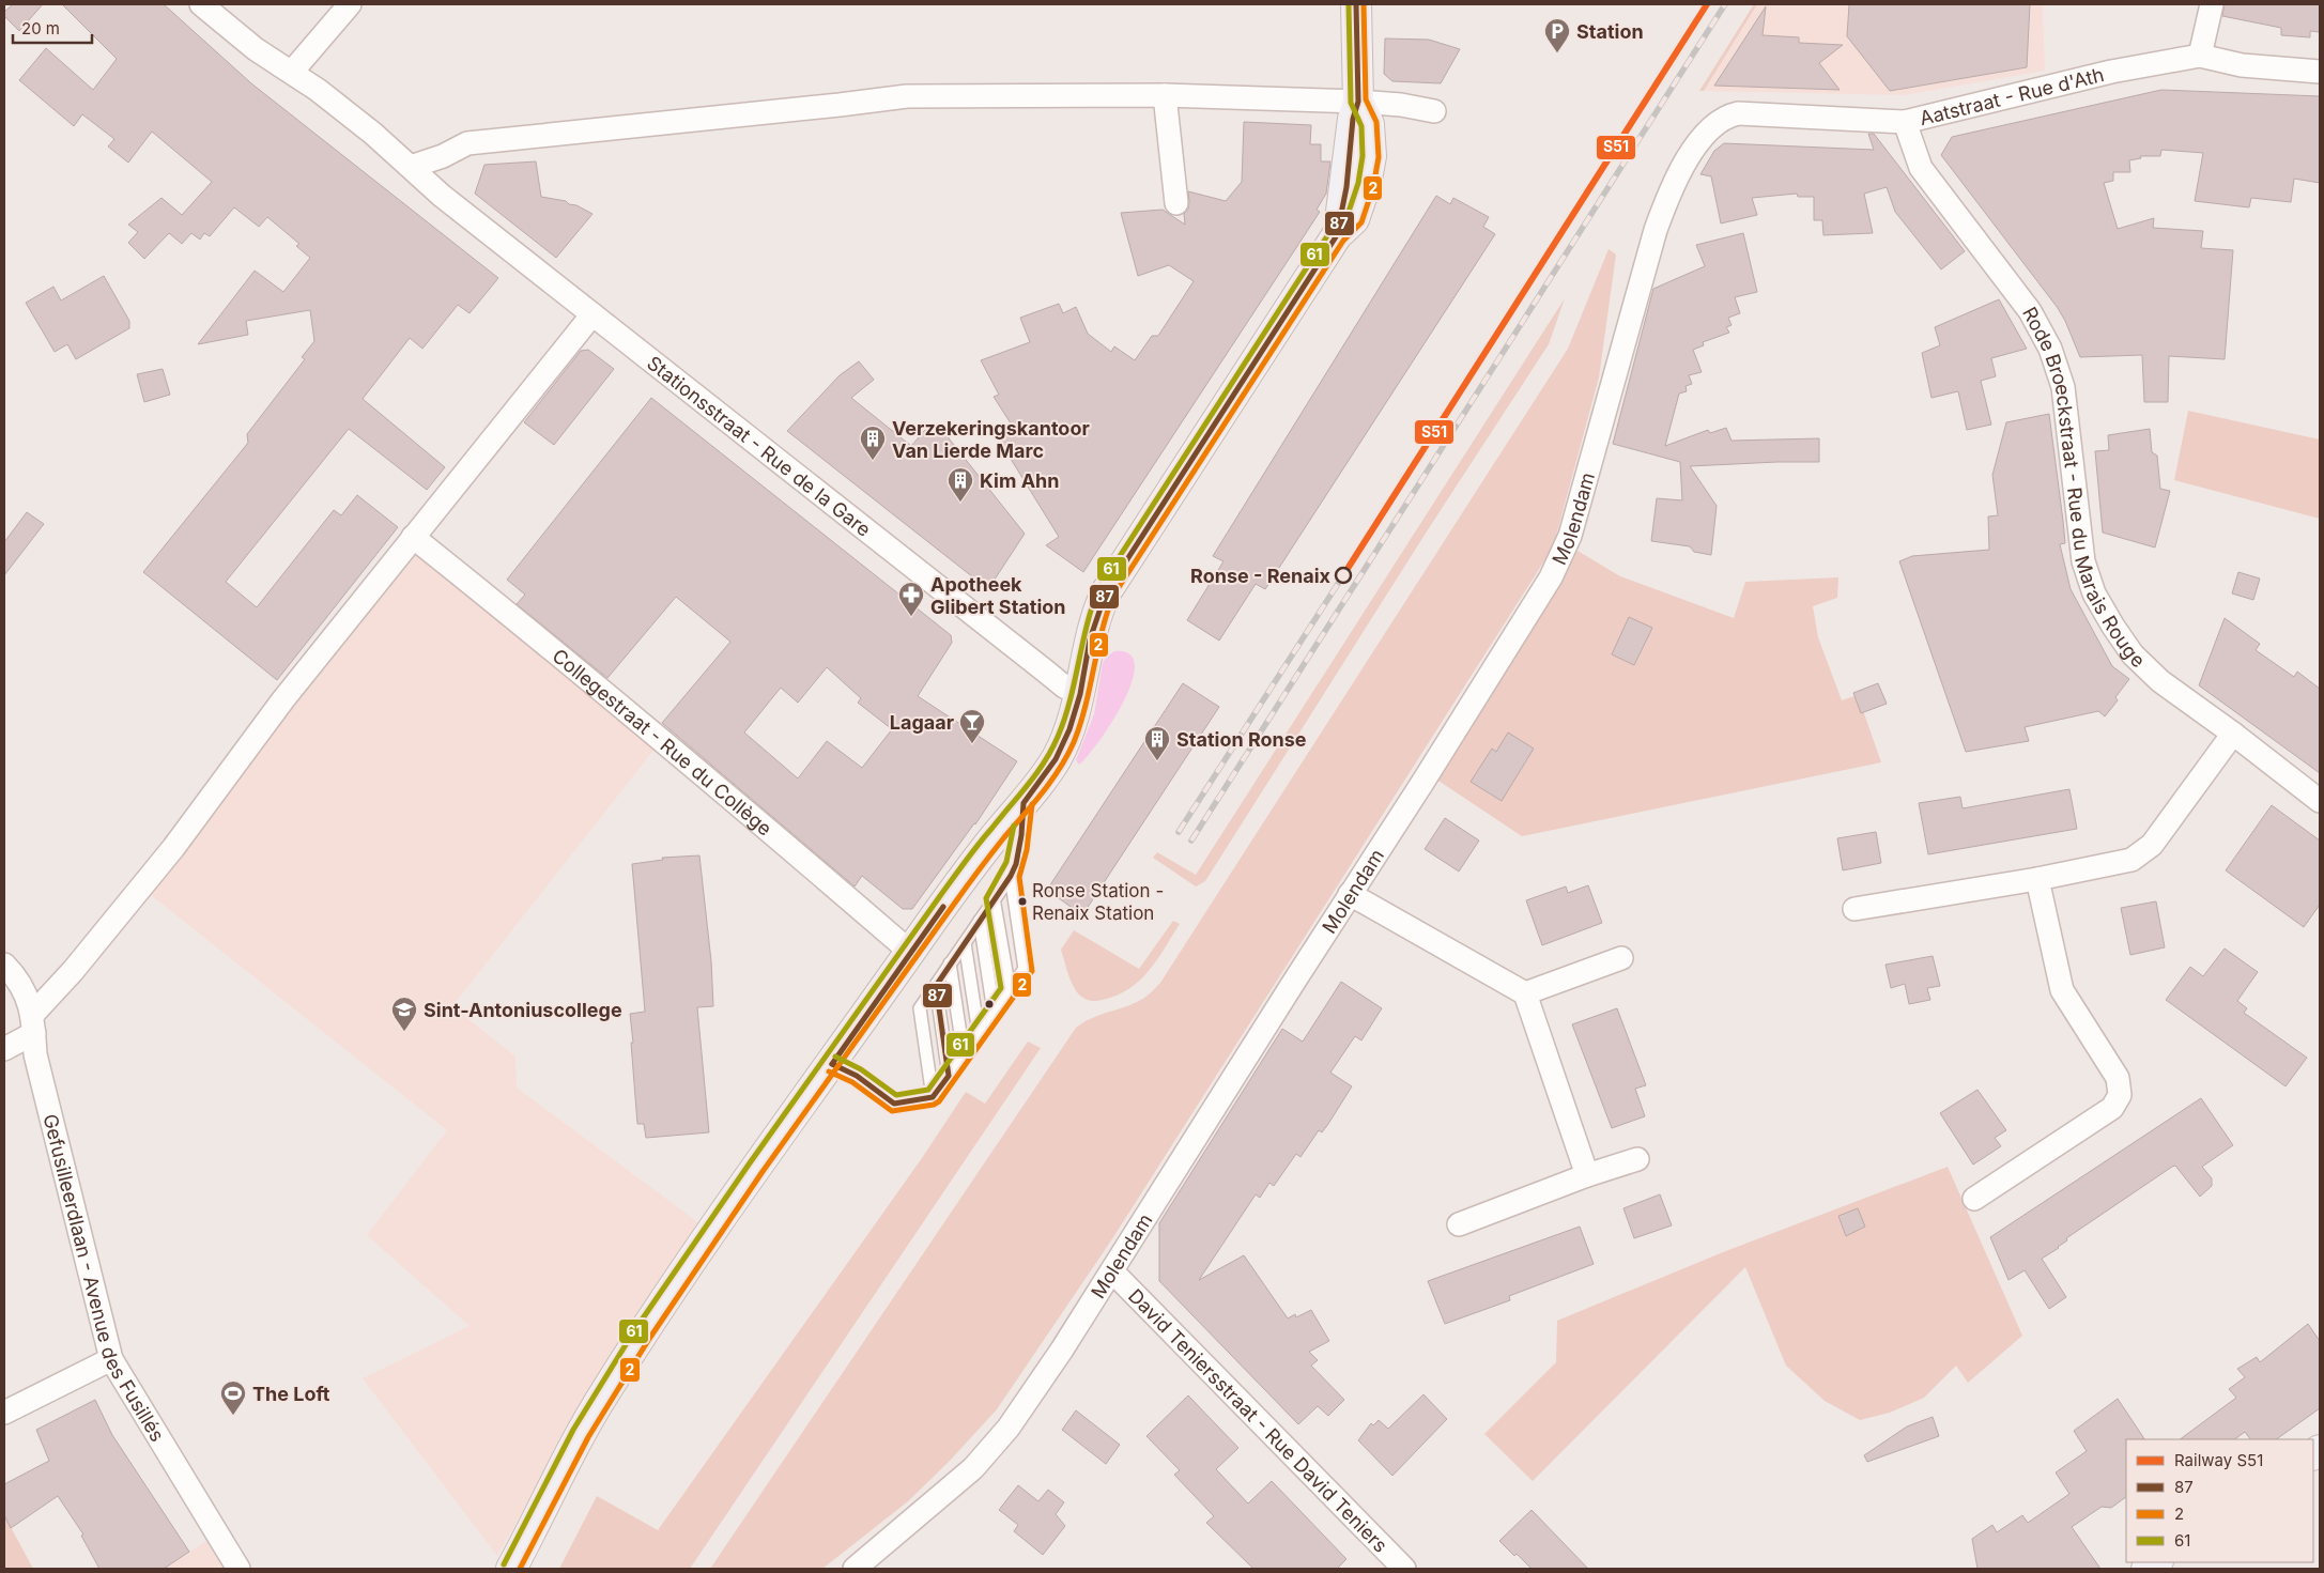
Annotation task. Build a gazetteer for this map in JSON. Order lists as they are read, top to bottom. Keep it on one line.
{"streets":{"street":["Aatstraat - Rue d'Ath","Stationsstraat - Rue de la Gare","Rode Broeckstraat - Rue du Marais Rouge","Molendam","Collegestraat - Rue du Collège","Gefusilleerdlaan - Avenue des Fusillés","David Teniersstraat - Rue David Teniers"]},"crossings":[["Aatstraat - Rue d'Ath","Rode Broeckstraat - Rue du Marais Rouge"],["Aatstraat - Rue d'Ath","Molendam"],["Molendam","David Teniersstraat - Rue David Teniers"]],"places":{"parking":["Station"],"building":["Verzekeringskantoor Van Lierde Marc","Kim Ahn","Station Ronse"],"other":["Ronse - Renaix","Ronse Station - Renaix Station"],"pharmacy":["Apotheek Glibert Station"],"bar":["Lagaar"],"school or university":["Sint-Antoniuscollege"],"sports":["The Loft"]},"lines":["rail line S51","transit line 87","transit line 2","transit line 61"],"legend":["Railway S51","87","2","61"],"scale_bar":"20 m"}
